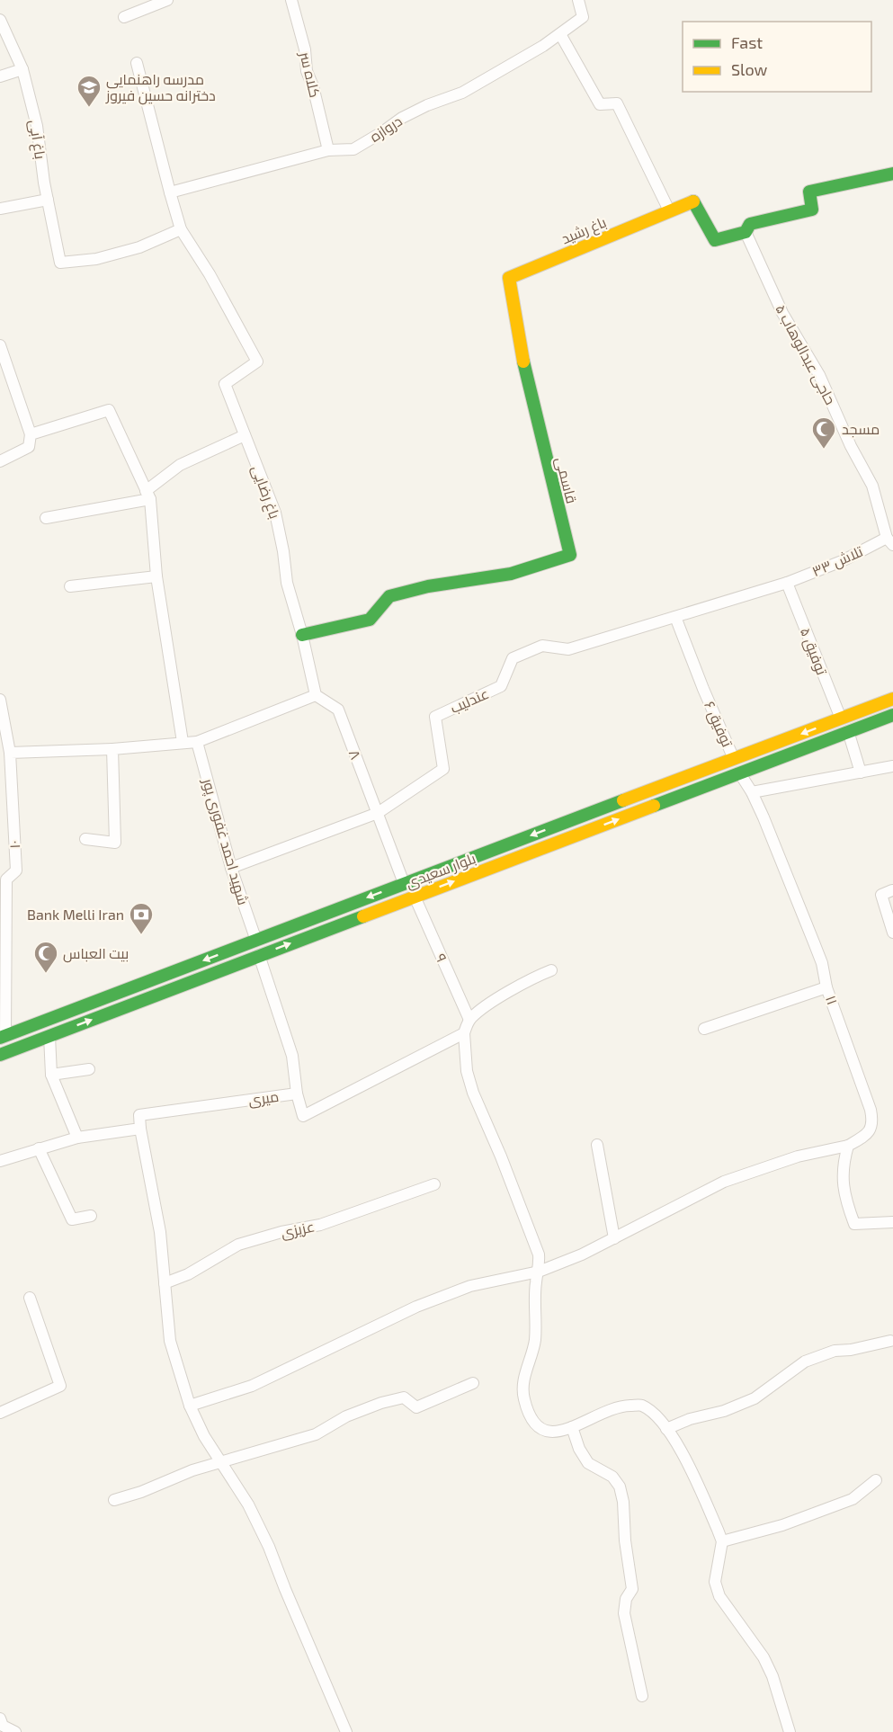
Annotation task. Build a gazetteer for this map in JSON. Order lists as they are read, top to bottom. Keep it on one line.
{"streets":{"main road":["باغ رشید","قاسمی","بلوار سعیدی"],"street":["کلاه سر","دروازه","باغ آبی","حاجی عبدالوهاب ۵","باغ رضایی","تلاش ۳۳","توفیق ۵","عندلیب","توفیق ۶","۸","شهید احمد غفوری پور","۱۰","۹","۱۱","میری","عزیزی"]},"crossings":[["کلاه سر","دروازه"],["باغ آبی","باغ رضایی"],["باغ رشید","حاجی عبدالوهاب ۵"],["باغ رشید","قاسمی"],["حاجی عبدالوهاب ۵","تلاش ۳۳"],["قاسمی","باغ رضایی"],["تلاش ۳۳","توفیق ۵"],["تلاش ۳۳","عندلیب"],["تلاش ۳۳","توفیق ۶"],["توفیق ۵","بلوار سعیدی"],["عندلیب","۸"],["توفیق ۶","بلوار سعیدی"],["۸","بلوار سعیدی"],["شهید احمد غفوری پور","بلوار سعیدی"],["۱۰","بلوار سعیدی"],["بلوار سعیدی","۹"],["بلوار سعیدی","۱۱"]],"places":{"school or university":["مدرسه راهنمایی دخترانه حسین فیروز"],"mosque":["مسجد","بیت العباس"],"bank":["Bank Melli Iran"]},"legend":["Fast","Slow"]}
